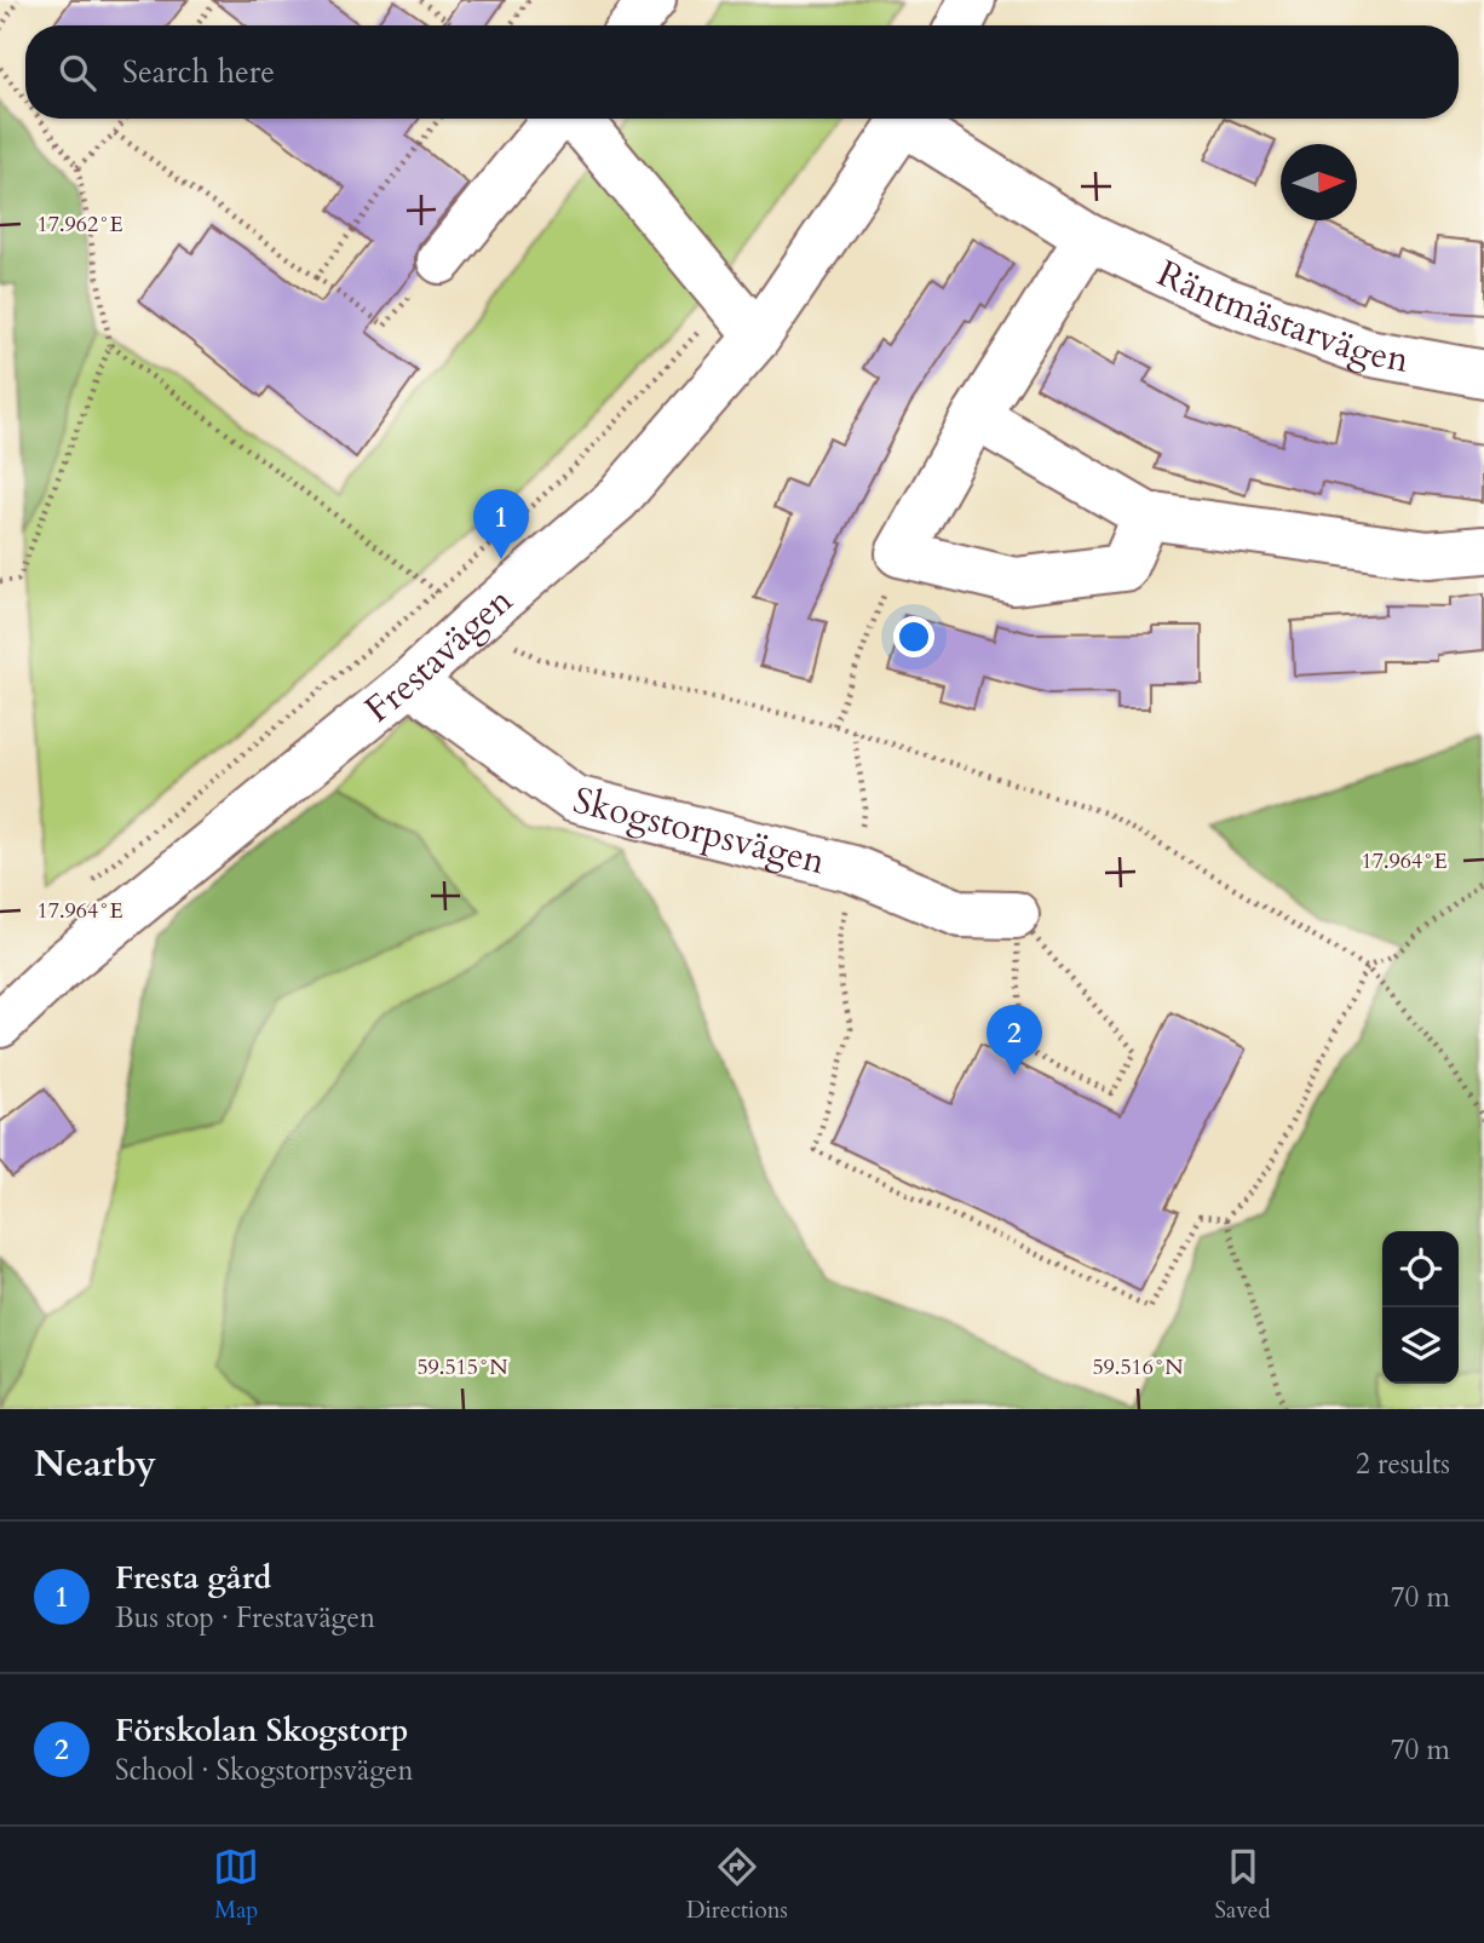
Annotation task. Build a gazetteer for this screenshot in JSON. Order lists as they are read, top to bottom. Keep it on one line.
{"streets":{"street":["Räntmästarvägen","Frestavägen","Skogstorpsvägen"]},"crossings":[["Frestavägen","Skogstorpsvägen"]],"north":"right","page":{"search":"Search here","pins":["1","2"],"heading":["Nearby","2 results"],"list":[{"mark":"1","name":"Fresta gård","note":"Bus stop · Frestavägen","value":"70 m"},{"mark":"2","name":"Förskolan Skogstorp","note":"School · Skogstorpsvägen","value":"70 m"}],"nav":["Map","Directions","Saved"]},"coordinates":["17.962°E","17.964°E","59.515°N","59.516°N"]}
